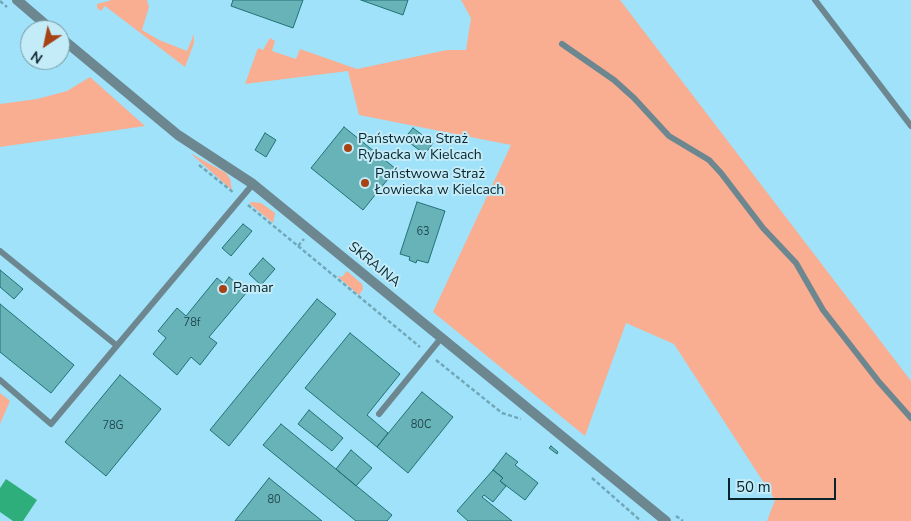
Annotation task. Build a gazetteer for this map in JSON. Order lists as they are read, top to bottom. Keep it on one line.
{"streets":{"street":["SKRAJNA"]},"places":["Państwowa Straż Rybacka w Kielcach","Państwowa Straż Łowiecka w Kielcach","Pamar"],"house_numbers":["63","78f","80C","78G","80"],"scale_bar":"50 m","north":"bottom left"}
